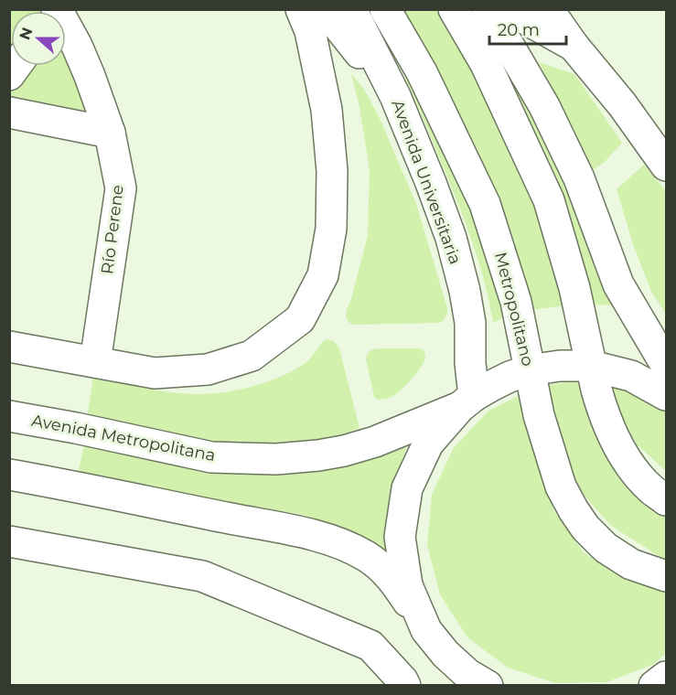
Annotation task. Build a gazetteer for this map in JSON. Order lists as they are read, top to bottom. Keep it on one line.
{"streets":{"main road":["Avenida Universitaria","Río Perene","Metropolitano","Avenida Metropolitana"]},"crossings":[["Avenida Universitaria","Avenida Metropolitana"]],"scale_bar":"20 m","north":"left"}
